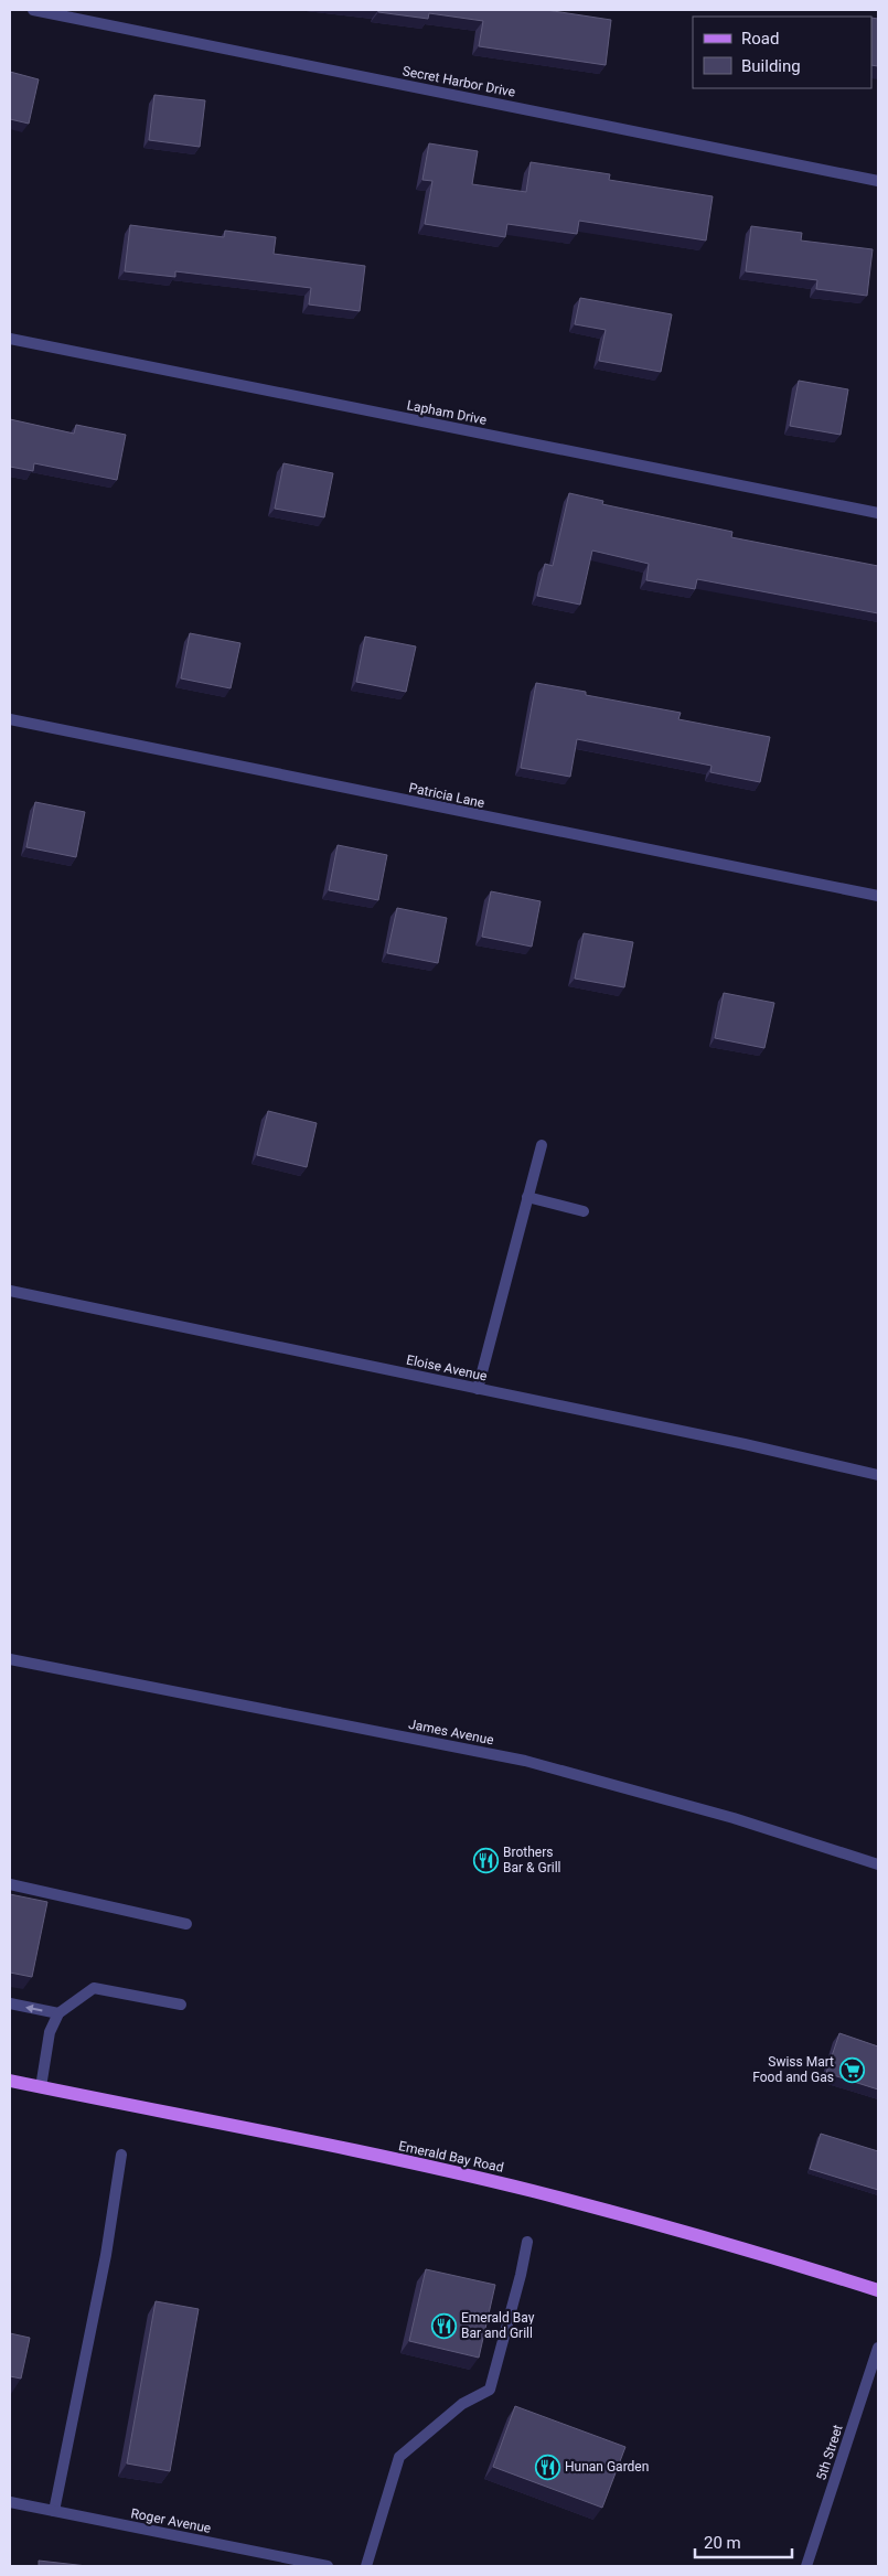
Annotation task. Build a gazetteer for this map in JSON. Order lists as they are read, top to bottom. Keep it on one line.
{"streets":{"main road":["Emerald Bay Road"],"street":["Secret Harbor Drive","Lapham Drive","Patricia Lane","Eloise Avenue","James Avenue","5th Street","Roger Avenue"]},"places":{"restaurant":["Brothers Bar & Grill","Emerald Bay Bar and Grill","Hunan Garden"],"supermarket":["Swiss Mart Food and Gas"]},"legend":["Road","Building"],"scale_bar":"20 m"}
